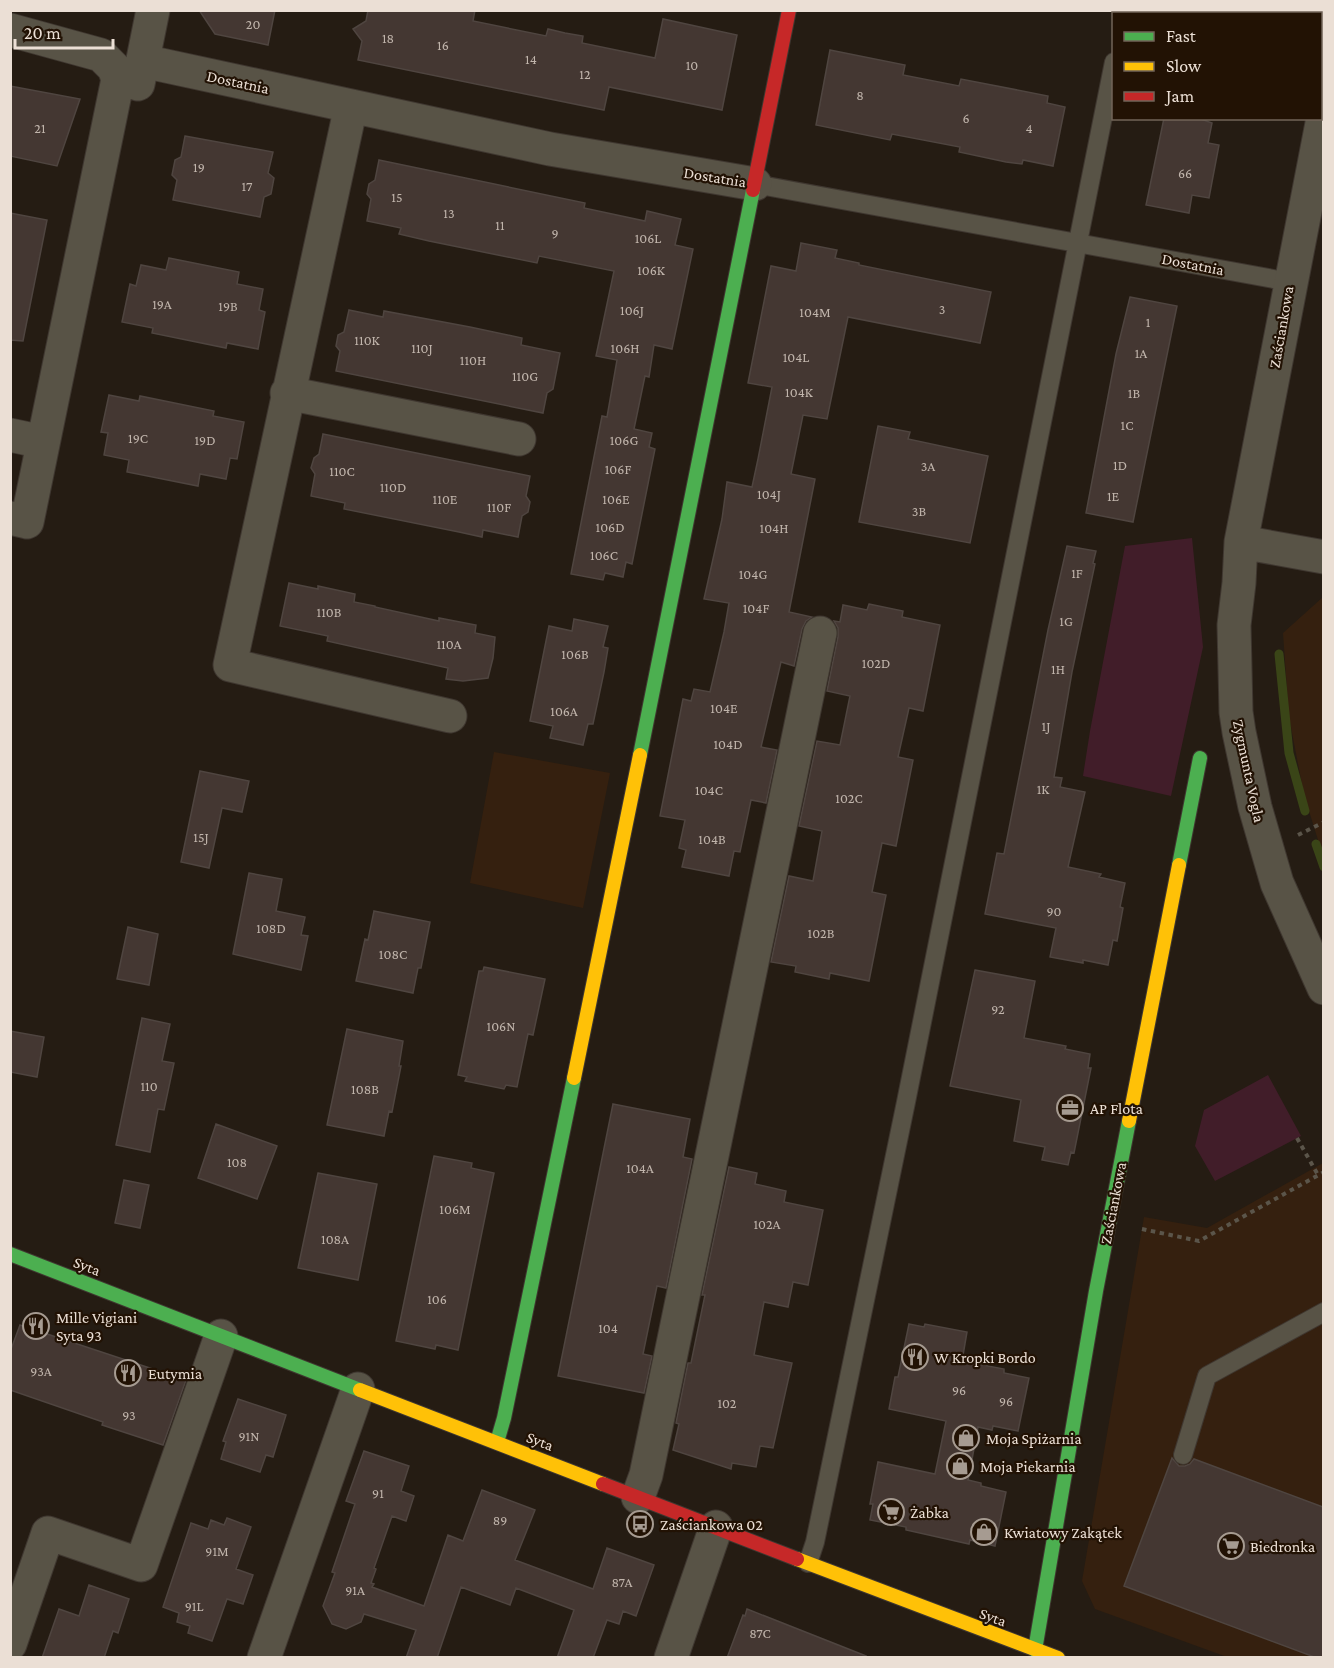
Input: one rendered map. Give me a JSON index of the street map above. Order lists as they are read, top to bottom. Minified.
{"streets":{"street":["Dostatnia","Zaściankowa","Zygmunta Vogla","Syta"]},"crossings":[["Dostatnia","Zaściankowa"],["Zaściankowa","Zygmunta Vogla"],["Zaściankowa","Syta"]],"places":{"office":["AP Flota"],"restaurant":["Mille Vigiani Syta 93","W Kropki Bordo","Eutymia"],"shop":["Moja Spiżarnia","Moja Piekarnia","Kwiatowy Zakątek"],"supermarket":["Żabka","Biedronka"],"bus stop":["Zaściankowa 02"]},"house_numbers":["20","18","16","14","10","12","8","6","21","4","19","66","17","15","13","11","9","106L","106K","19A","19B","3","106J","104M","1","110K","110J","106H","1A","104L","110H","110G","104K","1B","1C","19C","19D","106G","1D","3A","106F","110C","110D","104J","1E","110E","106E","110F","3B","106D","104H","106C","1F","104G","104F","110B","1G","110A","106B","102D","1H","104E","106A","1J","104D","1K","104C","102C","15J","104B","90","108D","102B","108C","92","106N","110","108B","108","104A","106M","102A","108A","106","104","93A","96","96","102","93","91N","91","89","91M","87A","91A","91L","87C"],"legend":["Fast","Slow","Jam"],"scale_bar":"20 m"}
